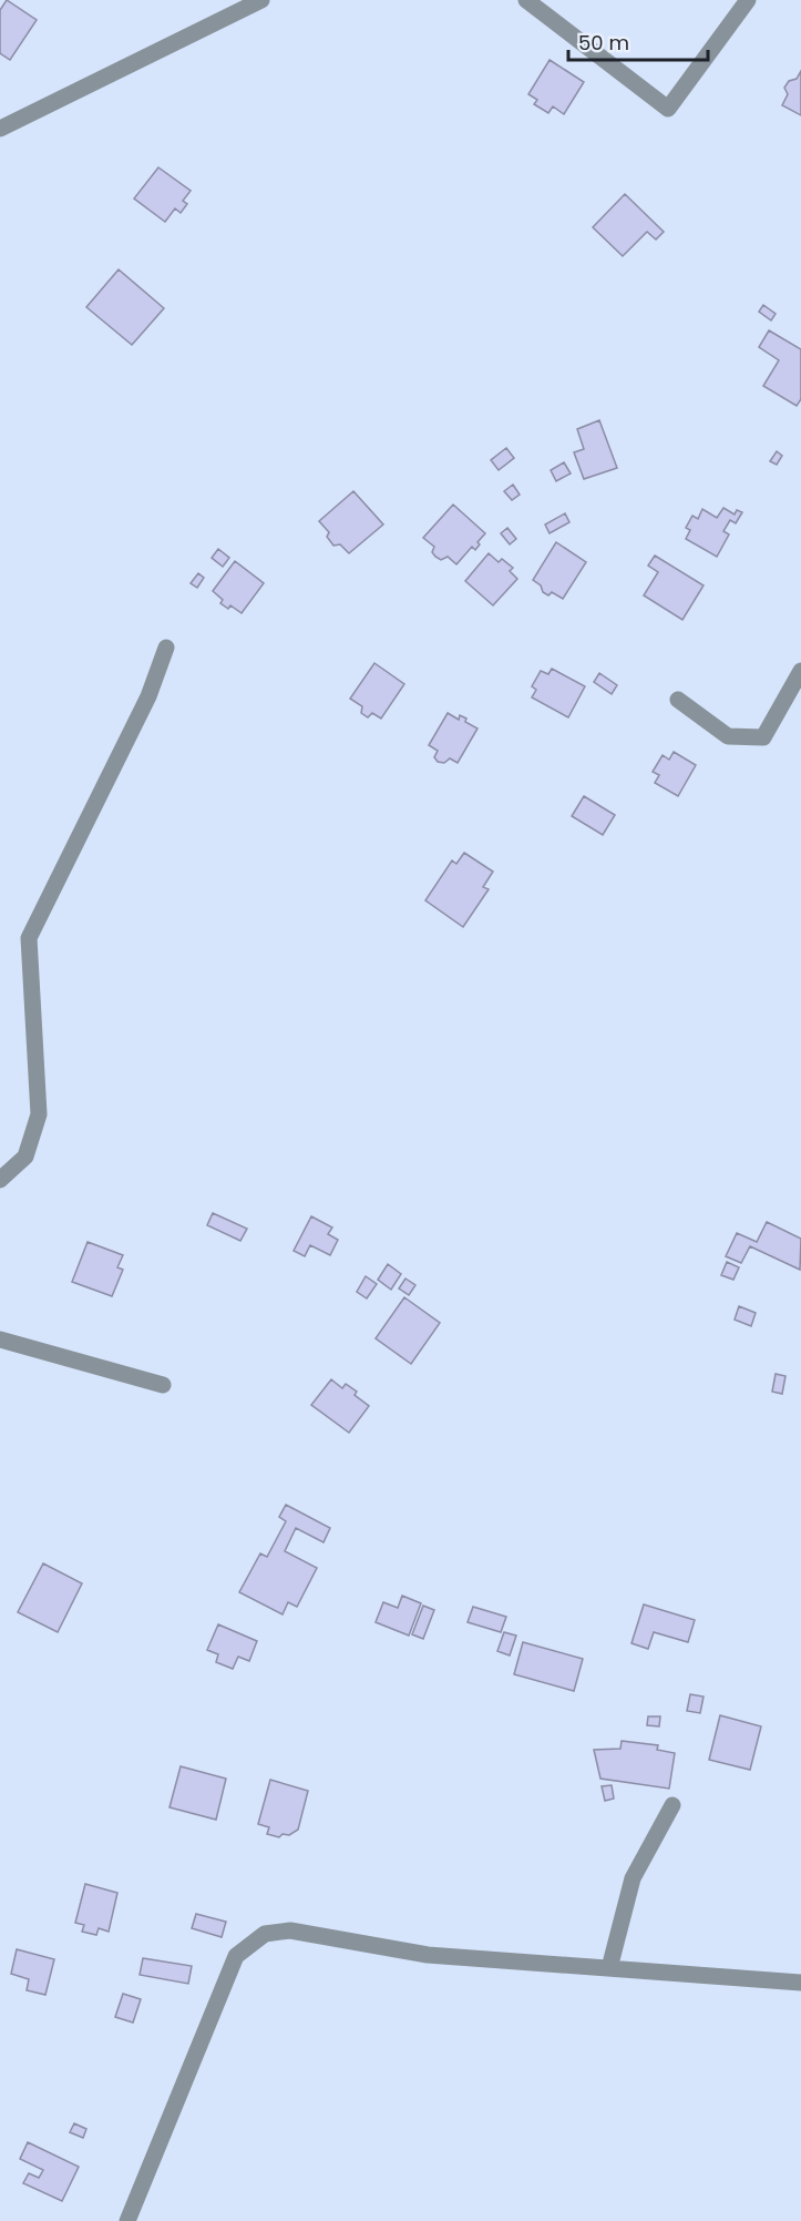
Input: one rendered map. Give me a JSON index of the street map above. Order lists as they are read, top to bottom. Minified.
{"scale_bar":"50 m"}
